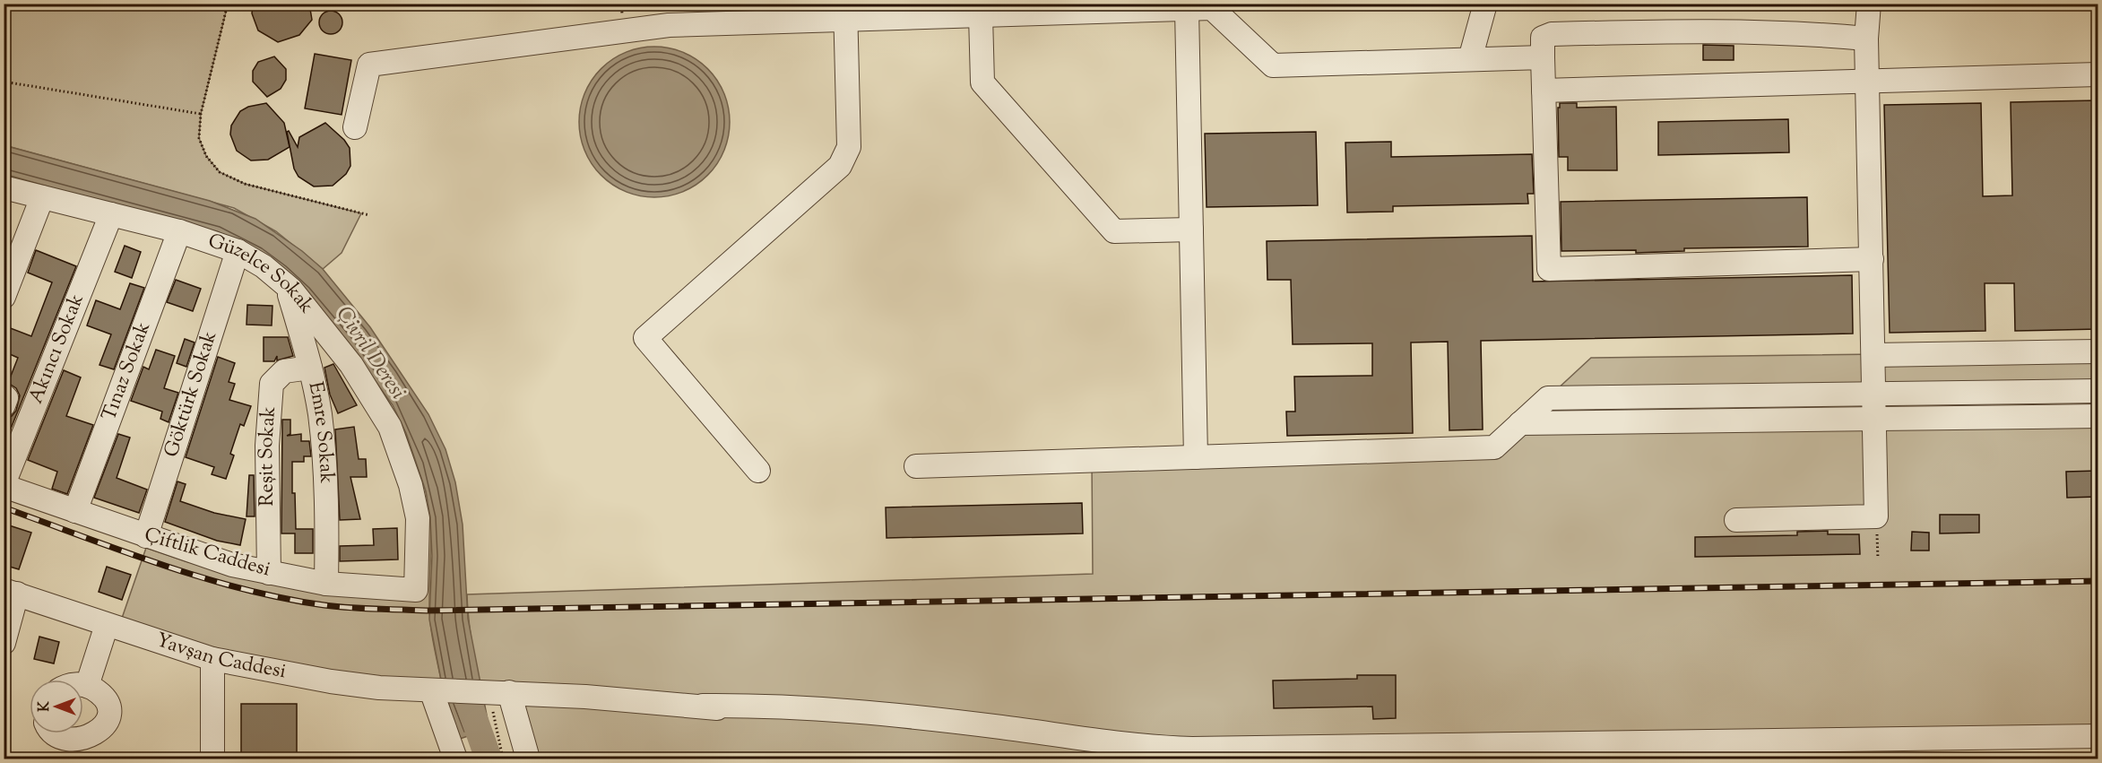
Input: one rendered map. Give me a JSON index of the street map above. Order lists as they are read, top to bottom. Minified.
{"streets":{"street":["Güzelce Sokak","Akıncı Sokak","Tınaz Sokak","Göktürk Sokak","Emre Sokak","Reşit Sokak","Çiftlik Caddesi","Yavşan Caddesi"]},"crossings":[["Güzelce Sokak","Akıncı Sokak"],["Güzelce Sokak","Tınaz Sokak"],["Güzelce Sokak","Göktürk Sokak"],["Güzelce Sokak","Emre Sokak"],["Güzelce Sokak","Çiftlik Caddesi"],["Akıncı Sokak","Çiftlik Caddesi"],["Tınaz Sokak","Çiftlik Caddesi"],["Göktürk Sokak","Çiftlik Caddesi"],["Emre Sokak","Reşit Sokak"],["Emre Sokak","Çiftlik Caddesi"],["Reşit Sokak","Çiftlik Caddesi"]],"water":["Çivril Deresi"],"north":"left"}
